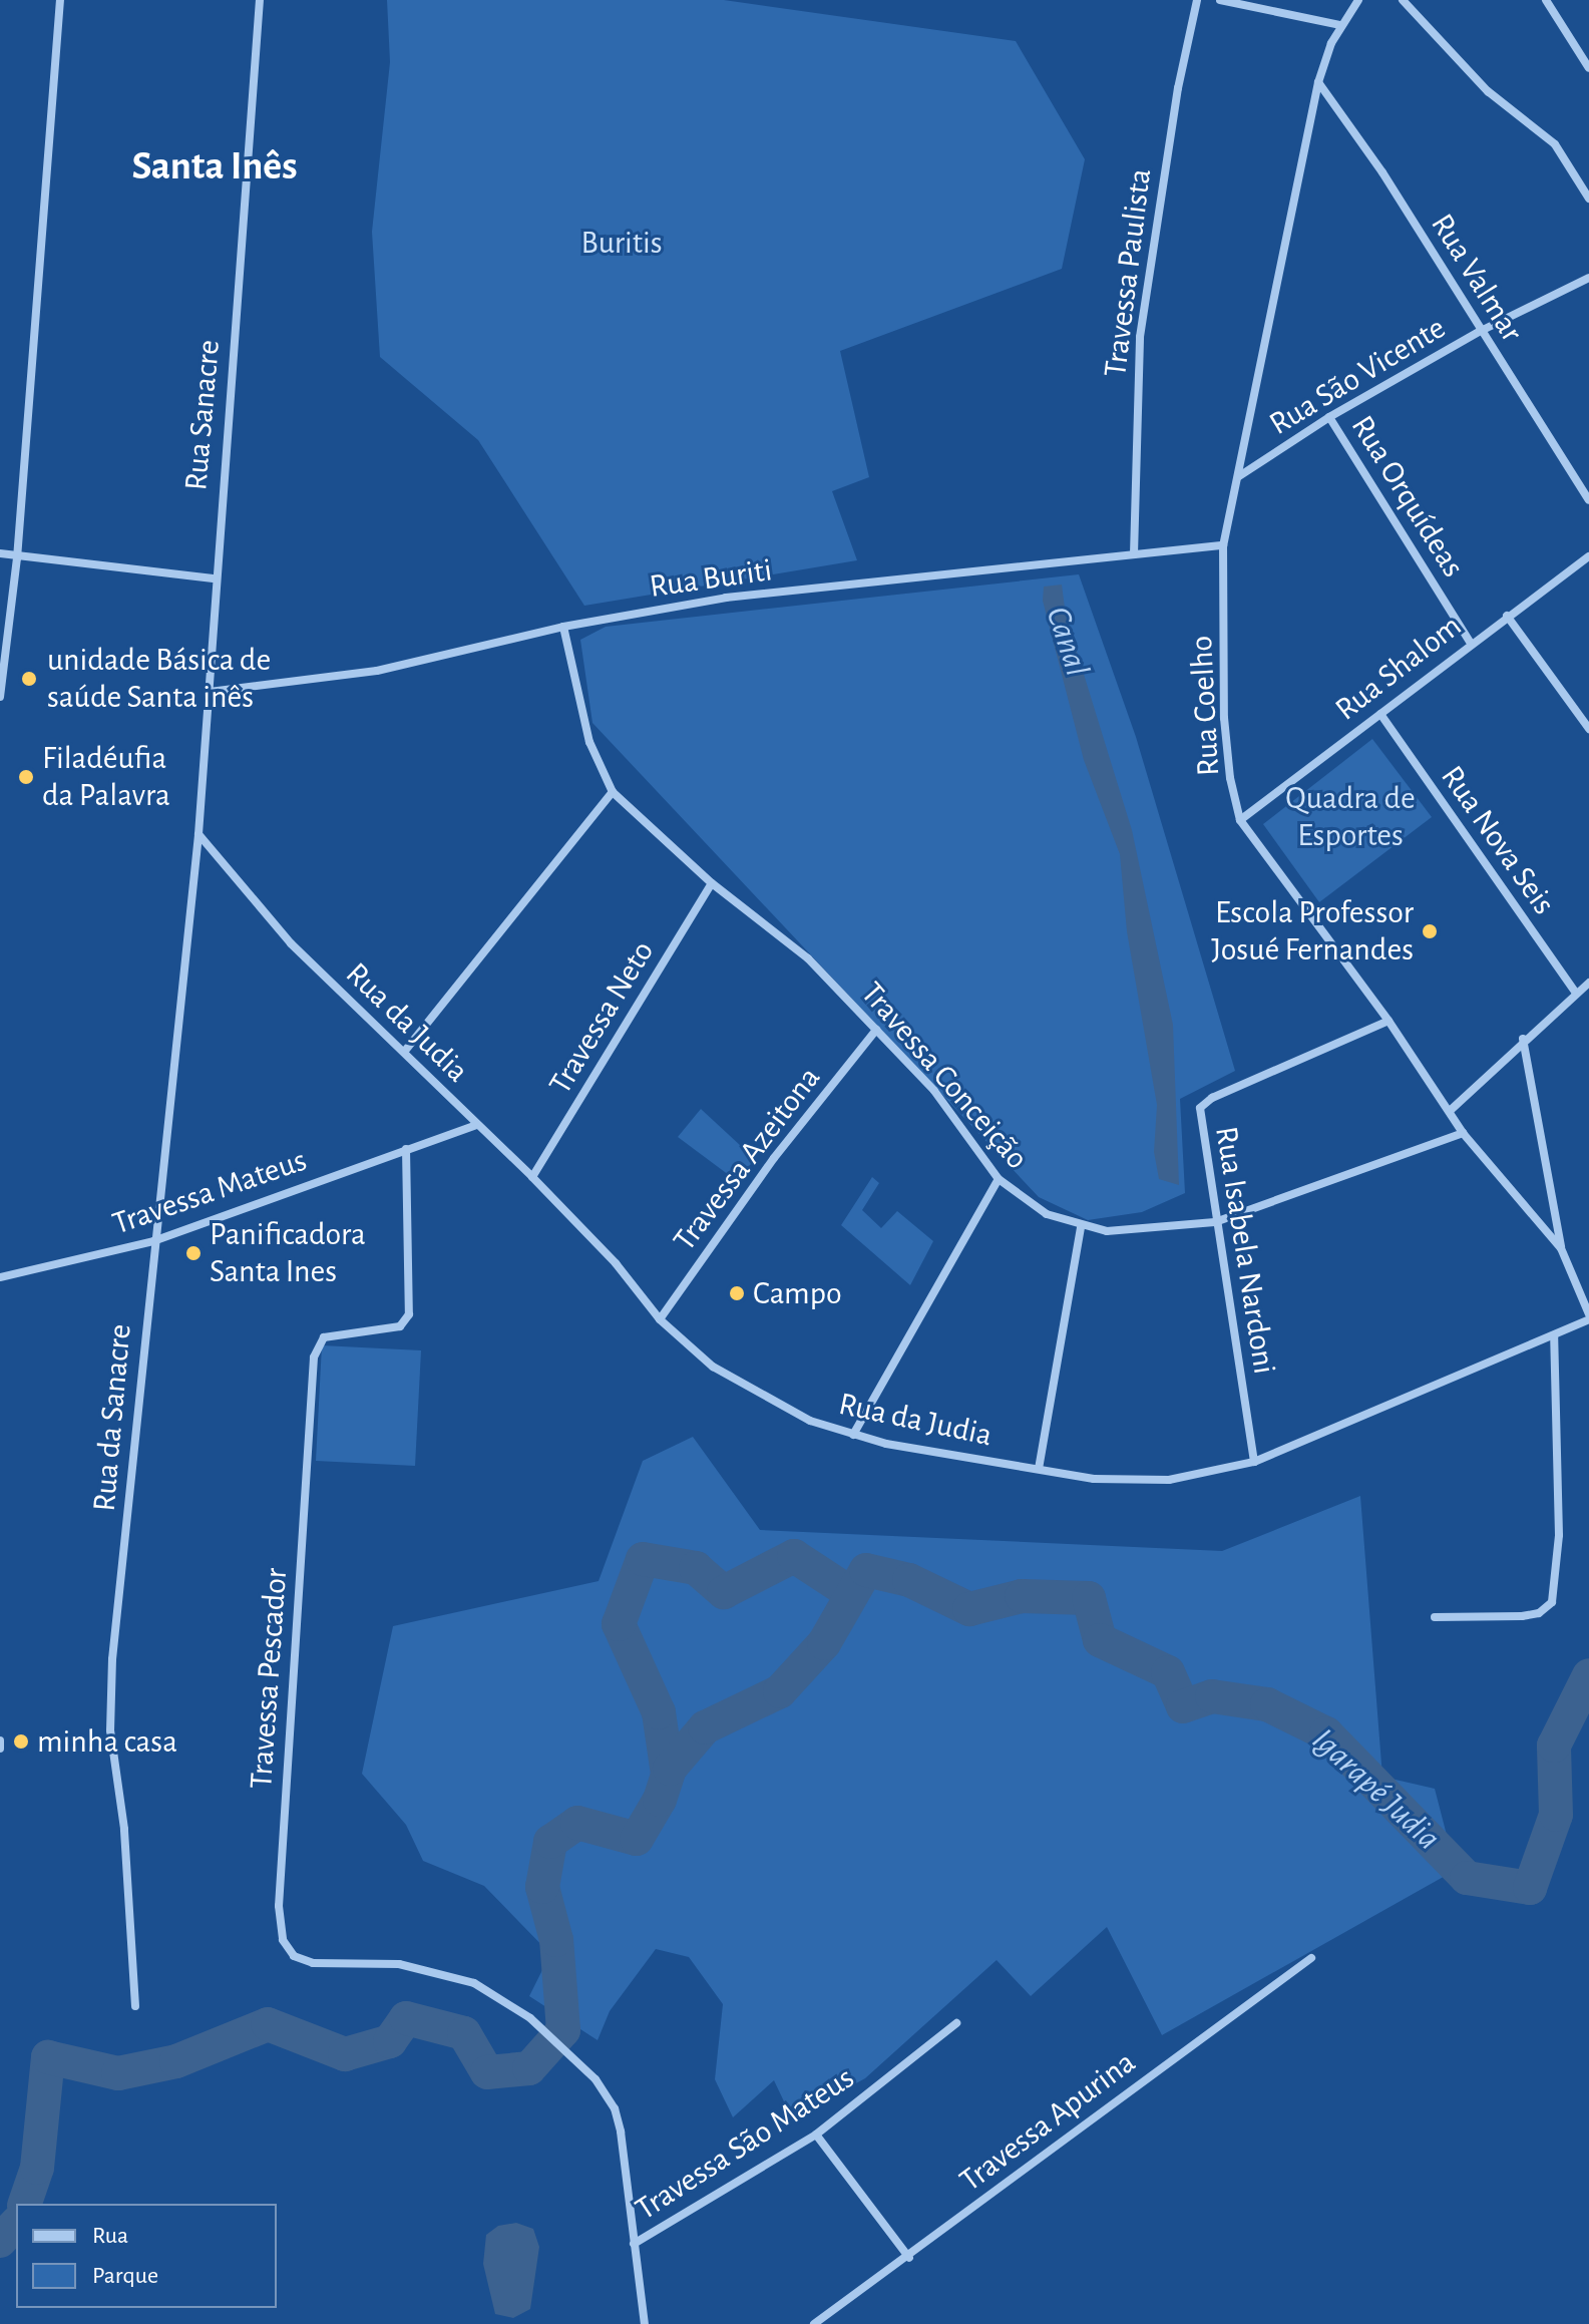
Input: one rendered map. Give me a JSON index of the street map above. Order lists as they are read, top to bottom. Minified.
{"streets":{"street":["Travessa Paulista","Rua Valmar","Rua São Vicente","Rua Sanacre","Rua Orquídeas","Rua Buriti","Rua Shalom","Rua Coelho","Rua Nova Seis","Travessa Neto","Rua da Judia","Travessa Conceição","Travessa Azeitona","Travessa Mateus","Rua Isabela Nardoni","Rua da Sanacre","Travessa Pescador","Travessa Apurina","Travessa São Mateus"]},"crossings":[["Travessa Paulista","Rua Buriti"],["Rua Valmar","Rua São Vicente"],["Rua Valmar","Rua Coelho"],["Rua São Vicente","Rua Orquídeas"],["Rua São Vicente","Rua Coelho"],["Rua Sanacre","Rua Buriti"],["Rua Sanacre","Rua da Judia"],["Rua Sanacre","Rua da Sanacre"],["Rua Orquídeas","Rua Shalom"],["Rua Buriti","Rua Coelho"],["Rua Buriti","Travessa Conceição"],["Rua Shalom","Rua Coelho"],["Rua Shalom","Rua Nova Seis"],["Rua Coelho","Rua da Judia"],["Rua Coelho","Travessa Conceição"],["Rua Coelho","Rua Isabela Nardoni"],["Travessa Neto","Rua da Judia"],["Travessa Neto","Travessa Conceição"],["Rua da Judia","Travessa Azeitona"],["Rua da Judia","Travessa Mateus"],["Rua da Judia","Rua Isabela Nardoni"],["Rua da Judia","Rua da Sanacre"],["Travessa Conceição","Travessa Azeitona"],["Travessa Conceição","Rua Isabela Nardoni"],["Travessa Mateus","Rua da Sanacre"],["Travessa Mateus","Travessa Pescador"],["Travessa Pescador","Travessa São Mateus"]],"districts":["Santa Inês"],"water":["Canal","Igarapé Judia"],"parks":["Buritis","Quadra de Esportes"],"places":["unidade Básica de saúde Santa inês","Filadéufia da Palavra","Escola Professor Josué Fernandes","Panificadora Santa Ines","Campo","minha casa"],"legend":["Rua","Parque"]}
